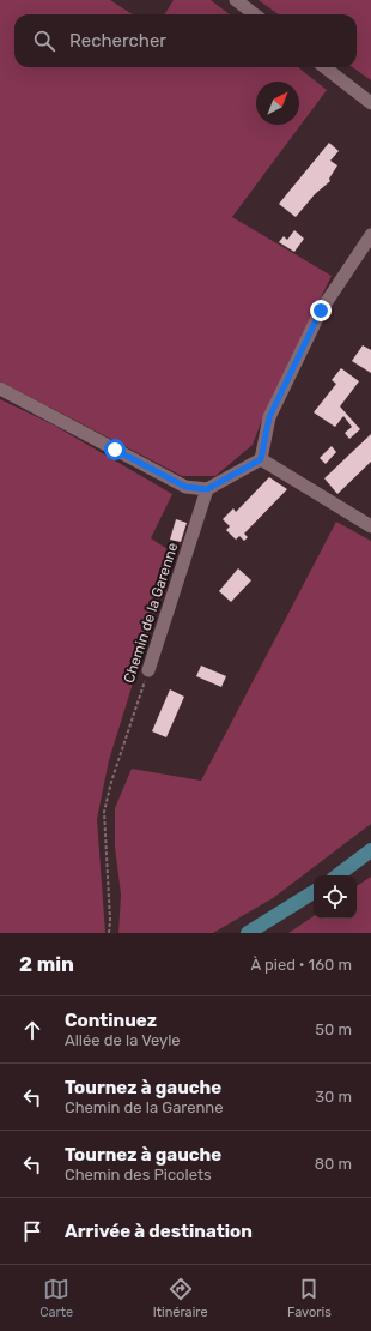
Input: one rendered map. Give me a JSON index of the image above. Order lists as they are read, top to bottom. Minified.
{"streets":{"street":["Chemin de la Garenne"]},"north":"top right","page":{"search":"Rechercher","heading":["2 min","À pied · 160 m"],"list":[["Continuez","Allée de la Veyle","50 m"],["Tournez à gauche","Chemin de la Garenne","30 m"],["Tournez à gauche","Chemin des Picolets","80 m"],"Arrivée à destination"],"nav":["Carte","Itinéraire","Favoris"]}}
